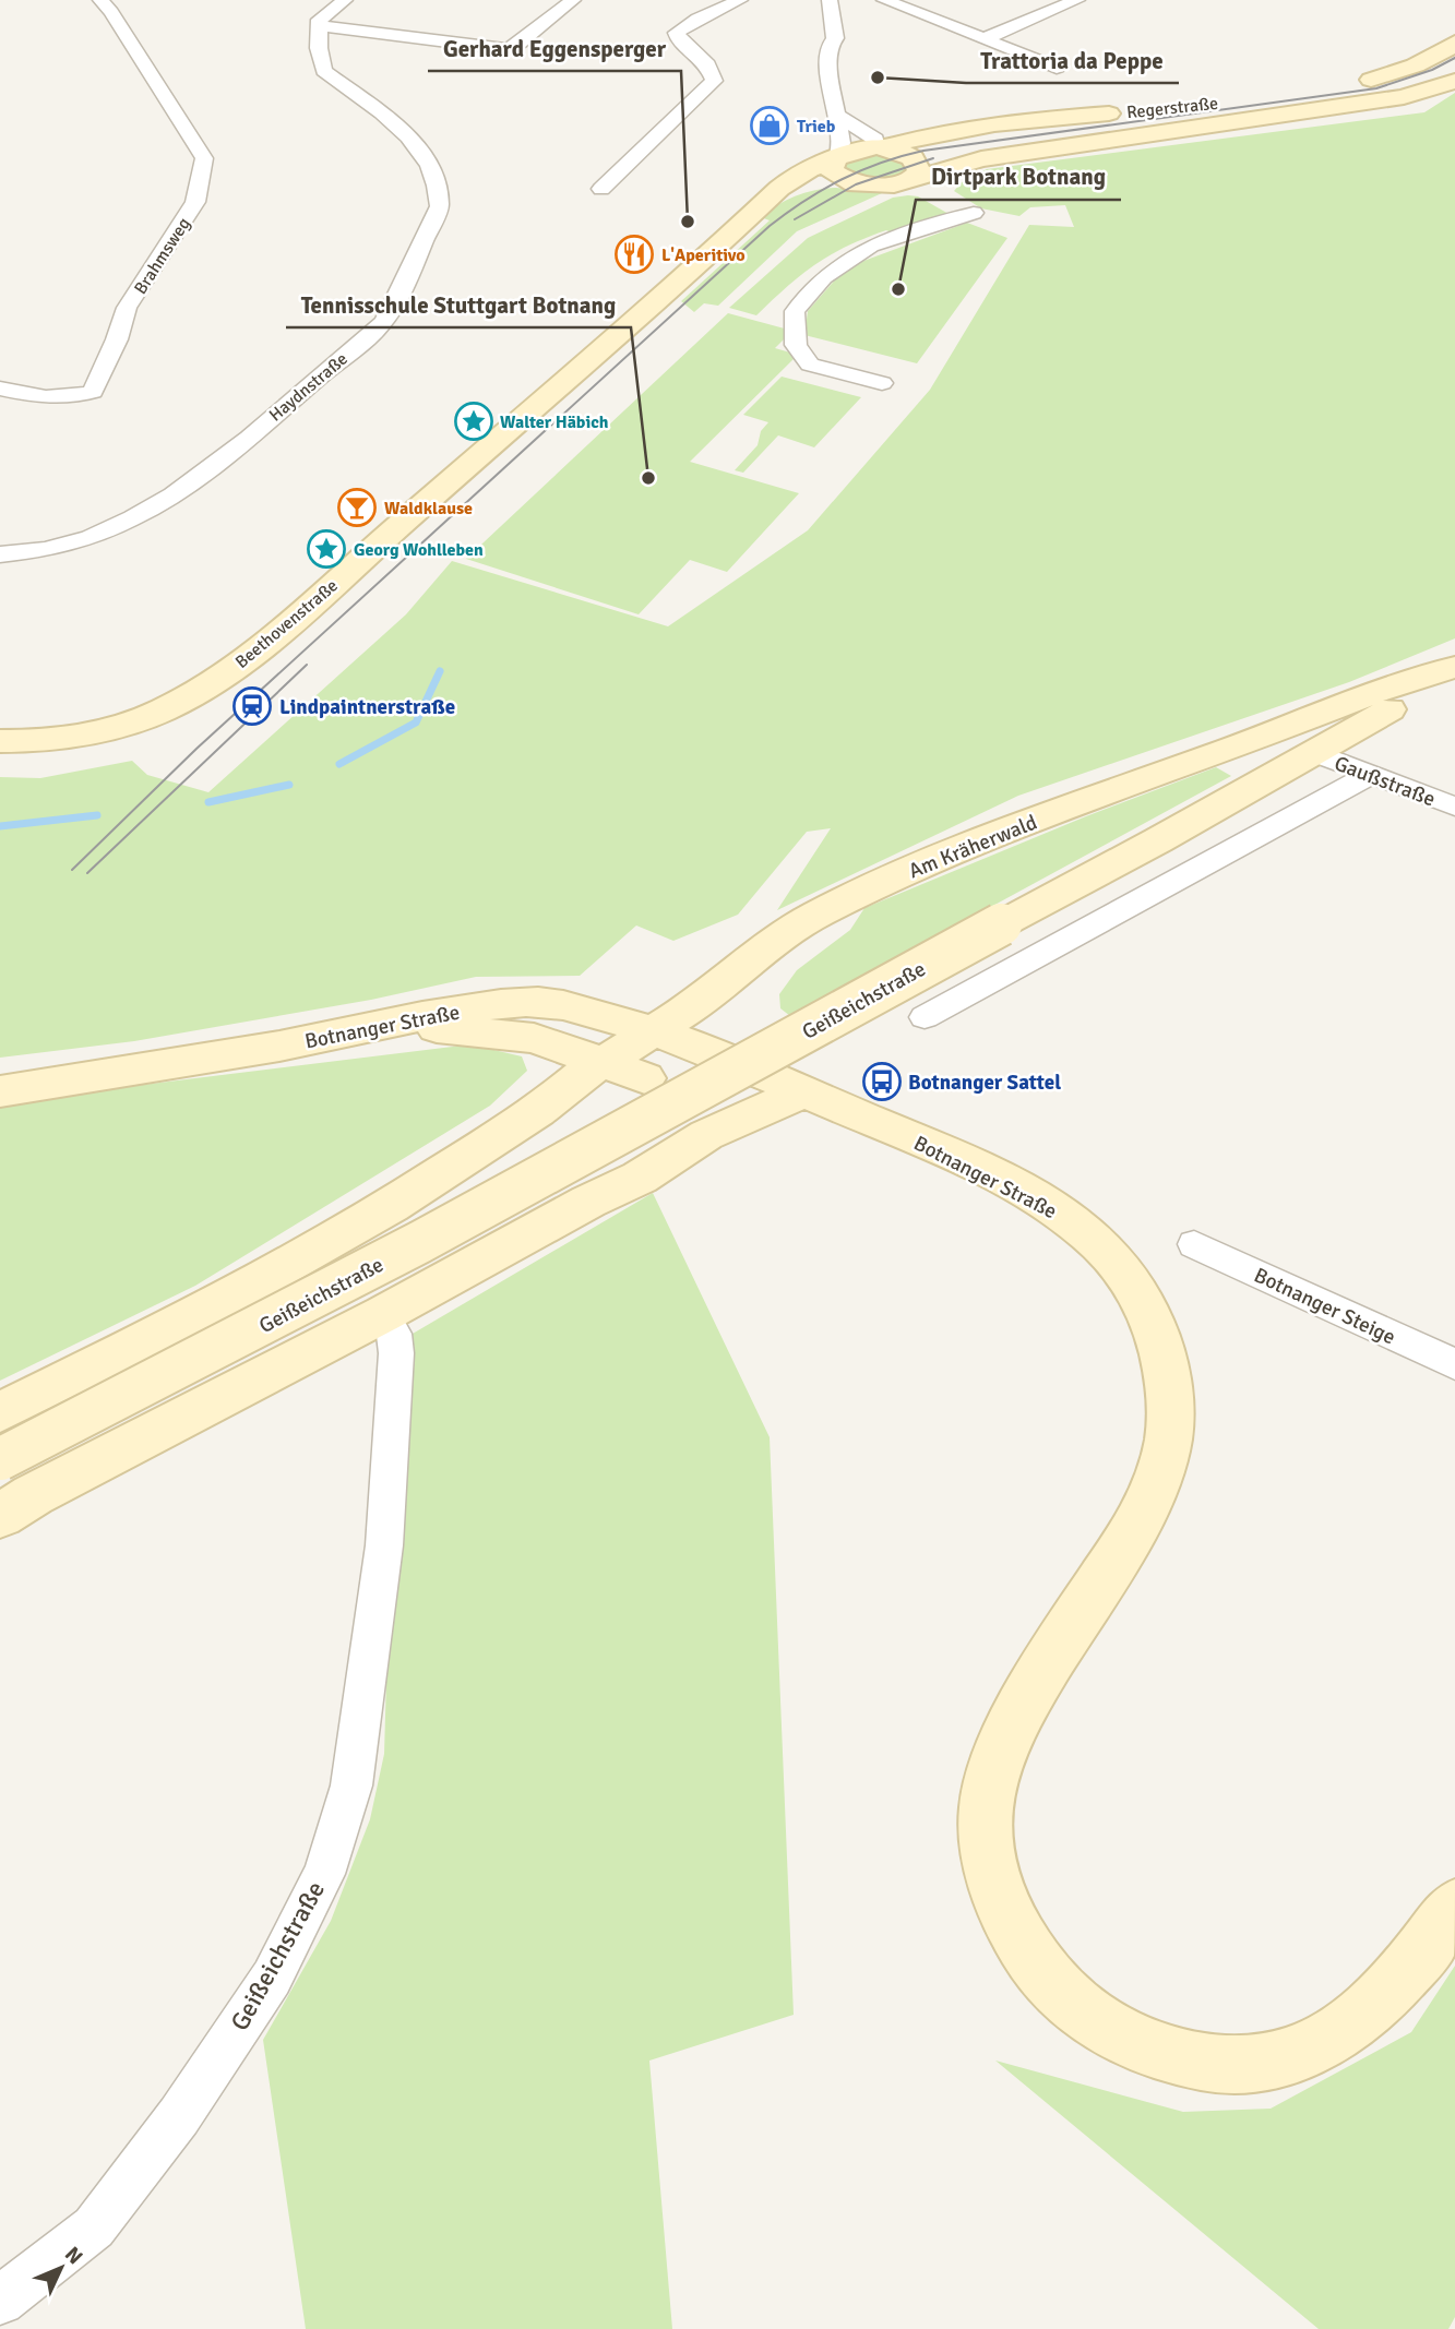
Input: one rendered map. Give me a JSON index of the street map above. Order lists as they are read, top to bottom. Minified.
{"streets":{"main road":["Regerstraße","Beethovenstraße","Am Kräherwald","Geißeichstraße","Botnanger Straße"],"street":["Brahmsweg","Haydnstraße","Gaußstraße","Botnanger Steige"]},"crossings":[["Regerstraße","Beethovenstraße"],["Gaußstraße","Geißeichstraße"],["Am Kräherwald","Geißeichstraße"],["Geißeichstraße","Botnanger Straße"]],"places":{"other":["Trattoria da Peppe","Gerhard Eggensperger","Dirtpark Botnang","Tennisschule Stuttgart Botnang"],"shop":["Trieb"],"restaurant":["L'Aperitivo"],"place":["Walter Häbich","Georg Wohlleben"],"bar":["Waldklause"],"station":["Lindpaintnerstraße"],"bus stop":["Botnanger Sattel"]},"north":"top right"}
